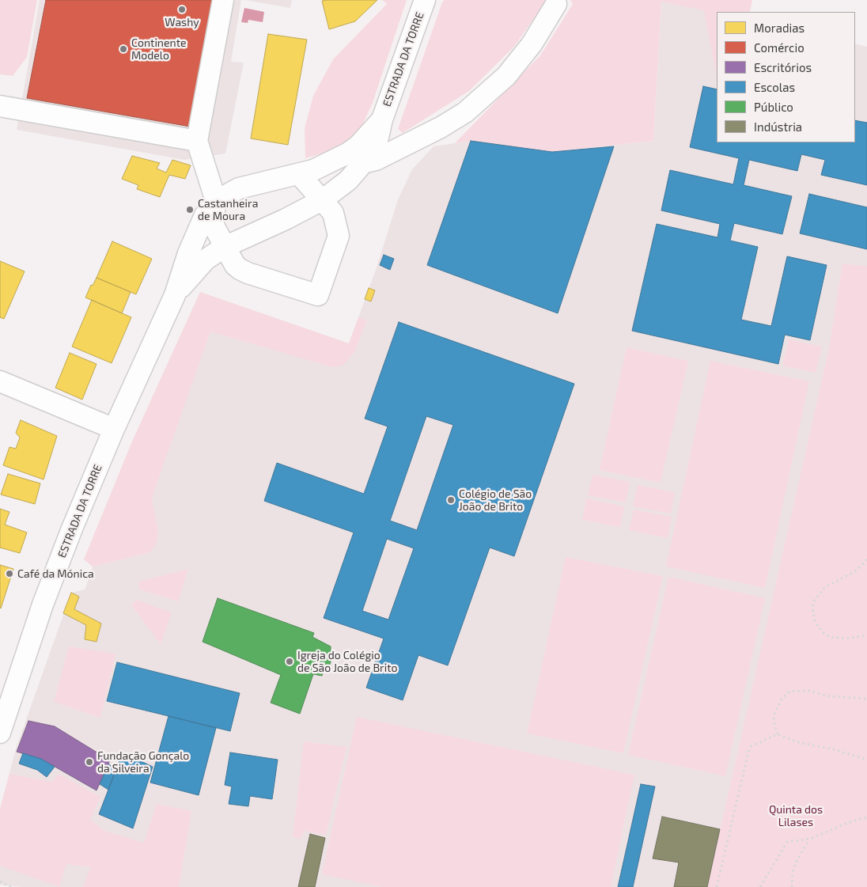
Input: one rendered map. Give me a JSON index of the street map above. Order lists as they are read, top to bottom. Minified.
{"streets":{"street":["ESTRADA DA TORRE"]},"parks":["Quinta dos Lilases"],"places":["Washy","Continente Modelo","Castanheira de Moura","Colégio de São João de Brito","Café da Mónica","Igreja do Colégio de São João de Brito","Fundação Gonçalo da Silveira"],"legend":["Moradias","Comércio","Escritórios","Escolas","Público","Indústria"]}
